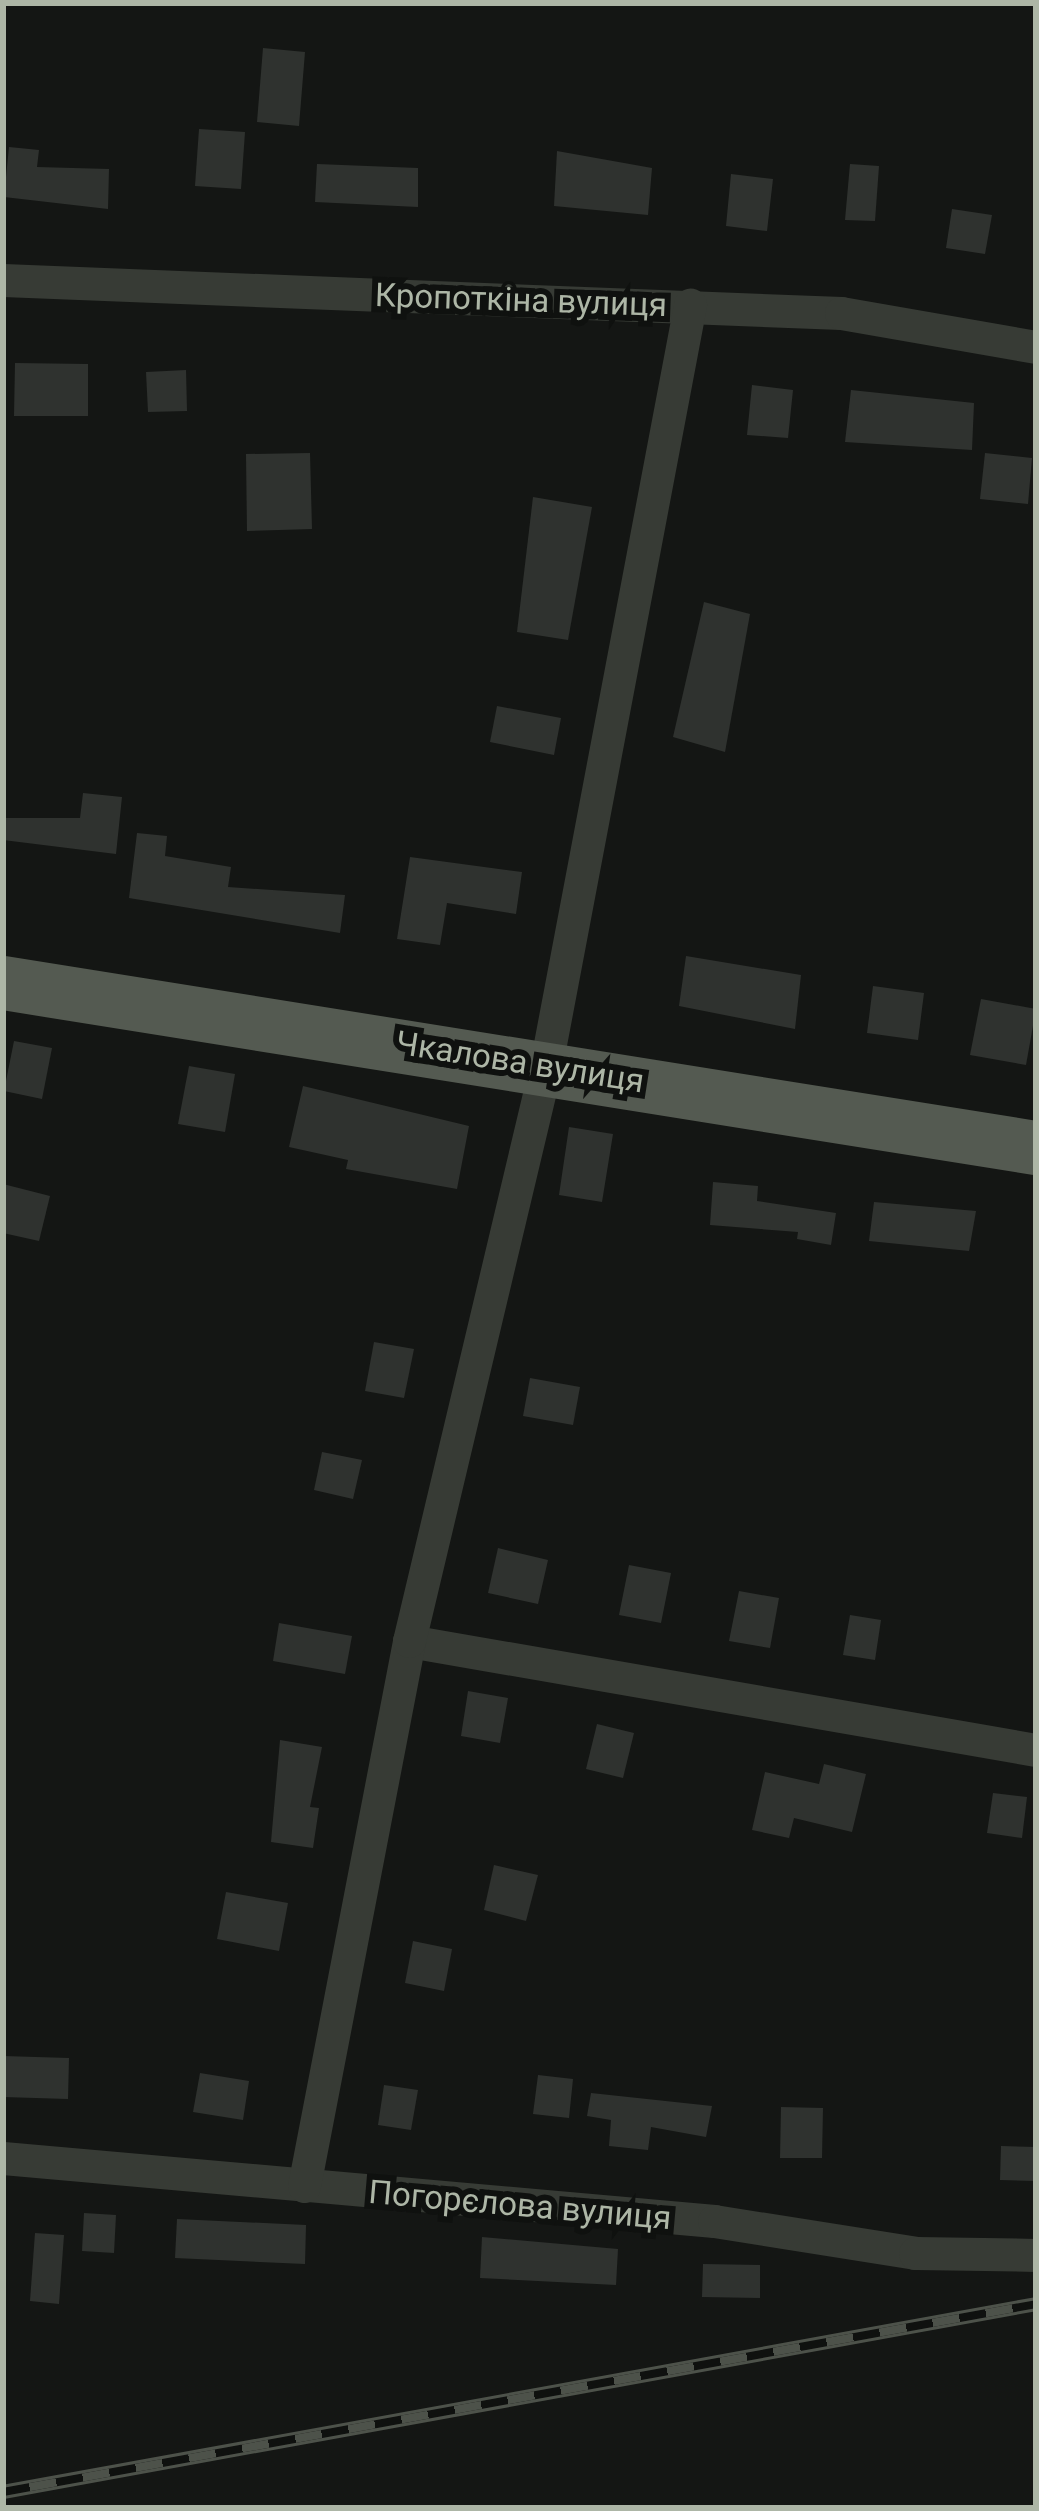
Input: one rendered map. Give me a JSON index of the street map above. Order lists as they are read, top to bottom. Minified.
{"streets":{"main road":["Чкалова вулиця"],"street":["Кропоткіна вулиця","Погорєлова вулиця"]}}
